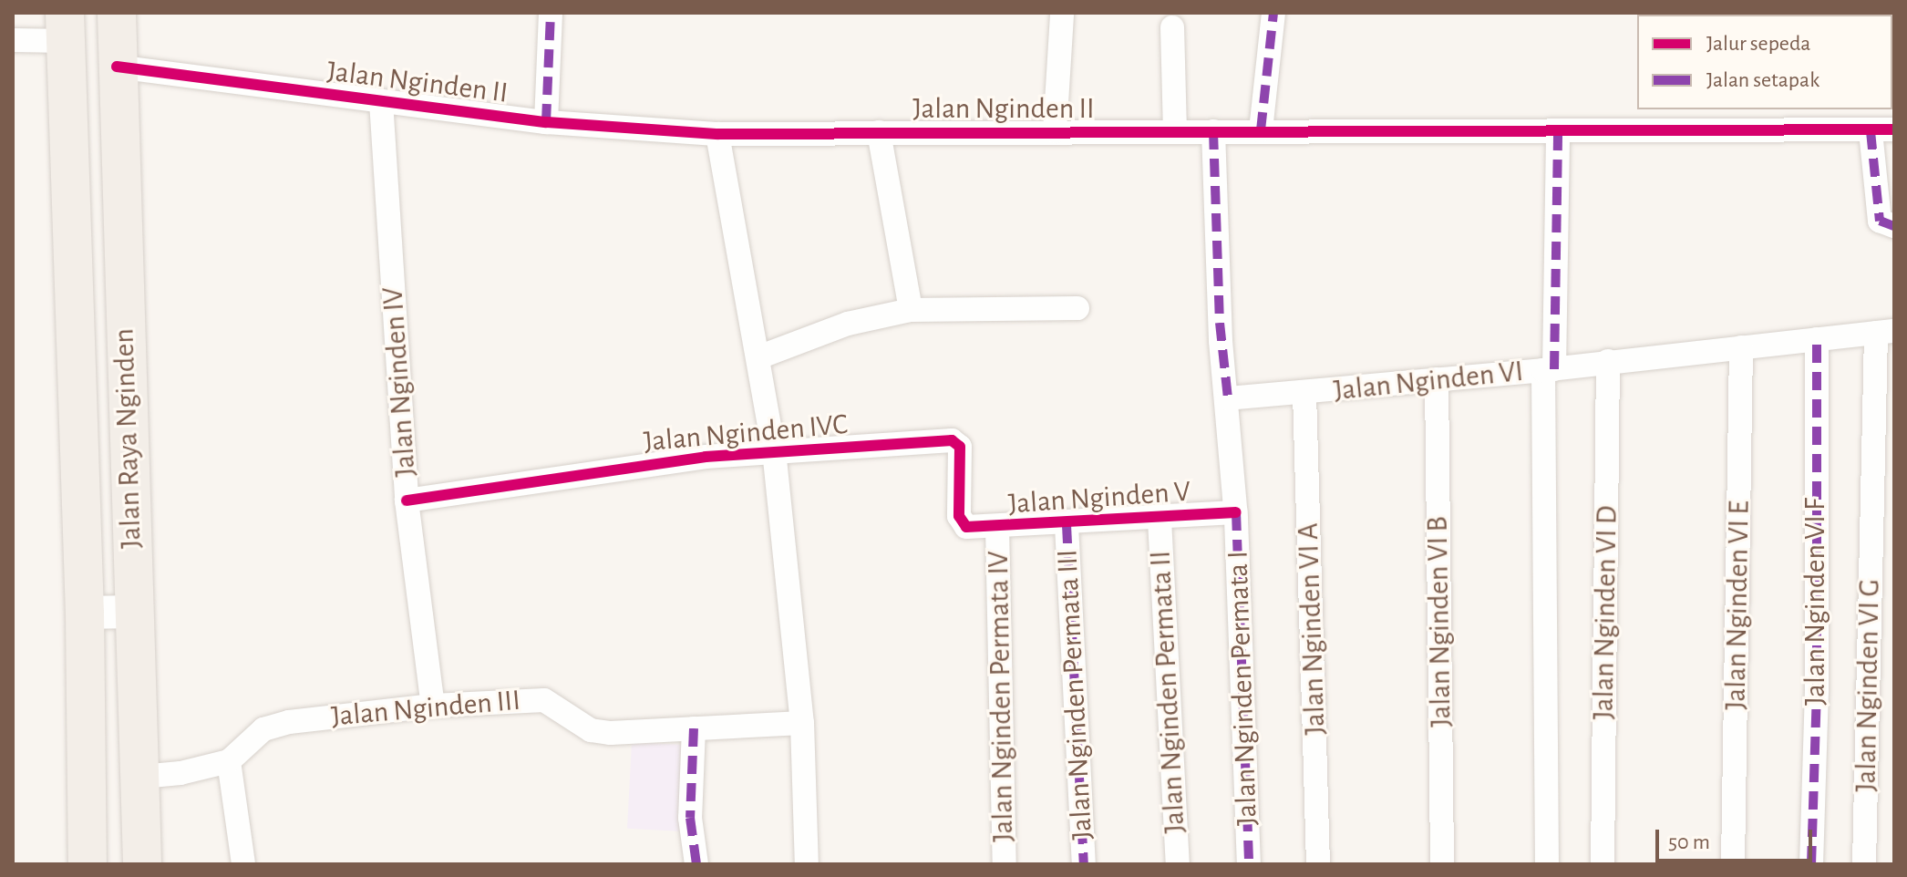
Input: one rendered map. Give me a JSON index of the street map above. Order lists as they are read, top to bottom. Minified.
{"streets":{"main road":["Jalan Raya Nginden"],"street":["Jalan Nginden II","Jalan Nginden VI","Jalan Nginden IV","Jalan Nginden IVC","Jalan Nginden V","Jalan Nginden VI F","Jalan Nginden VI E","Jalan Nginden VI D","Jalan Nginden VI B","Jalan Nginden VI A","Jalan Nginden VI G","Jalan Nginden Permata I","Jalan Nginden Permata II","Jalan Nginden Permata III","Jalan Nginden Permata IV","Jalan Nginden III"]},"crossings":[["Jalan Nginden II","Jalan Nginden IV"],["Jalan Nginden II","Jalan Raya Nginden"],["Jalan Nginden VI","Jalan Nginden VI F"],["Jalan Nginden VI","Jalan Nginden VI E"],["Jalan Nginden VI","Jalan Nginden VI D"],["Jalan Nginden VI","Jalan Nginden VI B"],["Jalan Nginden VI","Jalan Nginden VI A"],["Jalan Nginden VI","Jalan Nginden VI G"],["Jalan Nginden IV","Jalan Nginden IVC"],["Jalan Nginden IV","Jalan Nginden III"],["Jalan Nginden IVC","Jalan Nginden V"],["Jalan Raya Nginden","Jalan Nginden III"],["Jalan Nginden V","Jalan Nginden Permata I"],["Jalan Nginden V","Jalan Nginden Permata II"],["Jalan Nginden V","Jalan Nginden Permata III"],["Jalan Nginden V","Jalan Nginden Permata IV"]],"legend":["Jalur sepeda","Jalan setapak"],"scale_bar":"50 m"}
